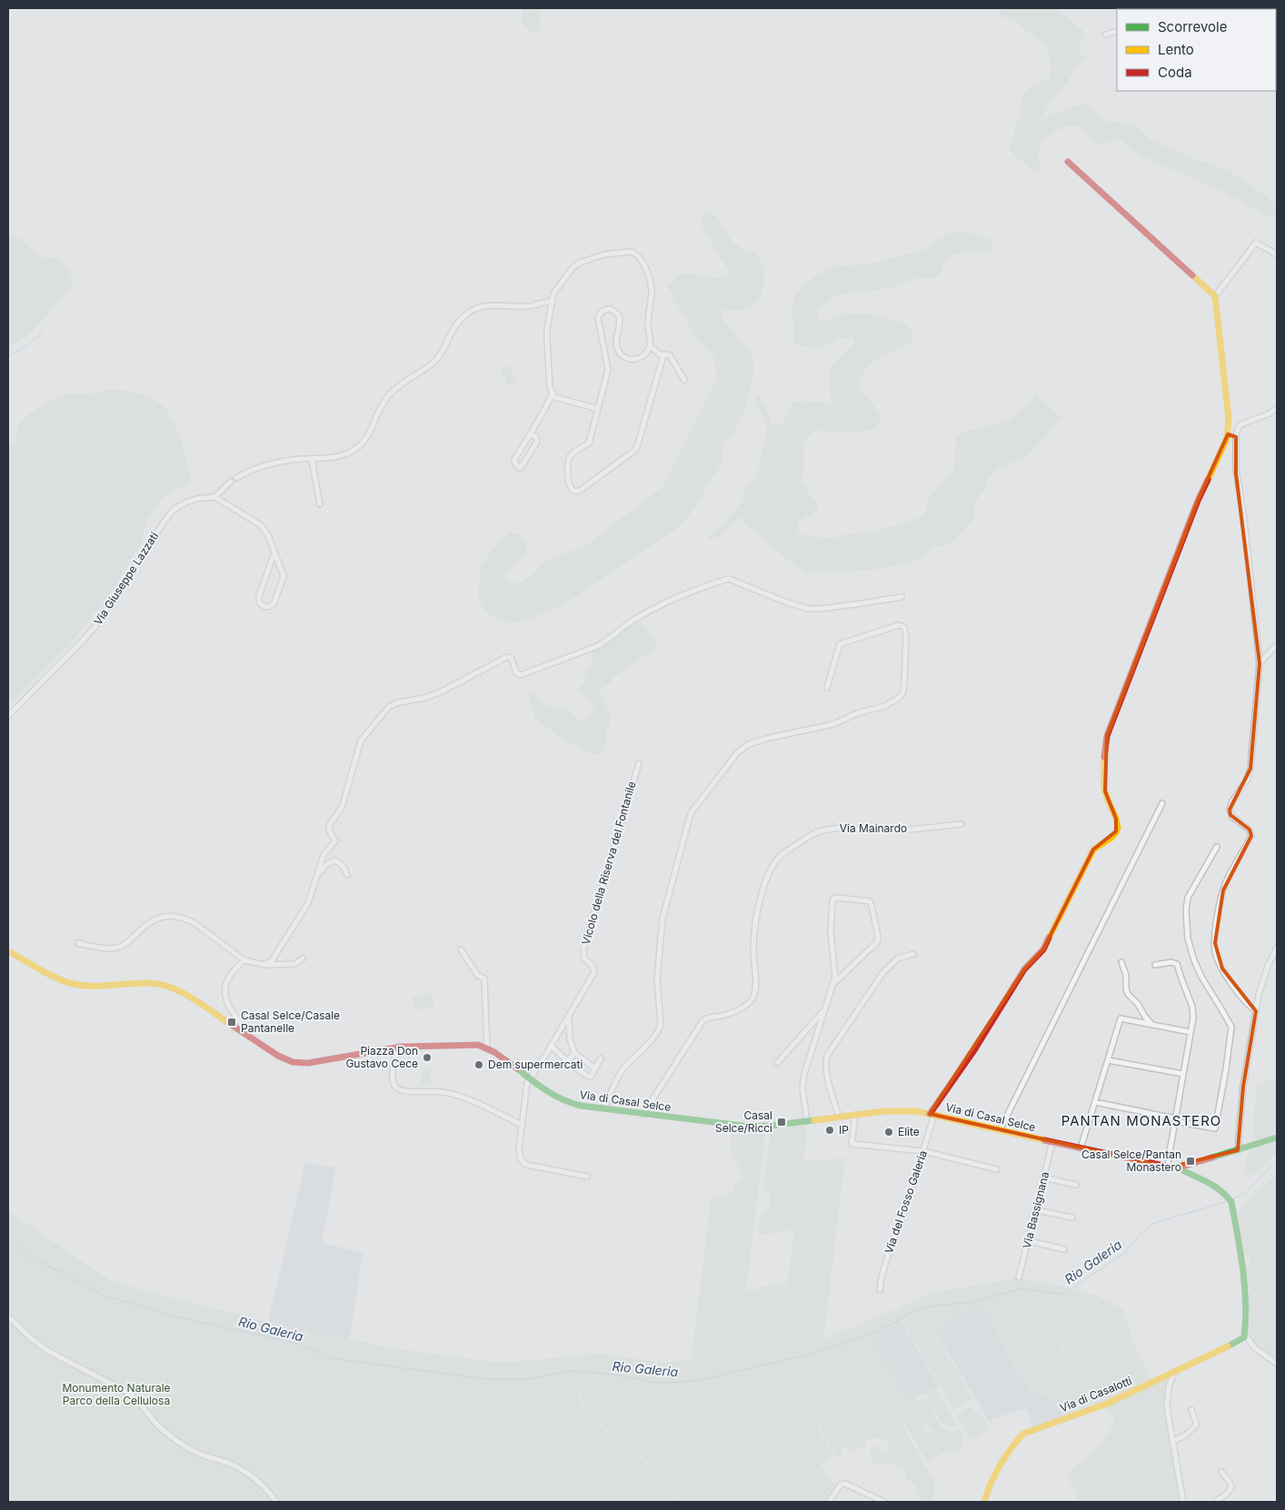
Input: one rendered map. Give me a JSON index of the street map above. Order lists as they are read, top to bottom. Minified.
{"streets":{"street":["Via Giuseppe Lazzati","Via Mainardo","Vicolo della Riserva del Fontanile","Via di Casal Selce","Via del Fosso Galeria","Via Bassignana","Via di Casalotti"]},"crossings":[["Via Mainardo","Via di Casal Selce"],["Vicolo della Riserva del Fontanile","Via di Casal Selce"],["Via di Casal Selce","Via del Fosso Galeria"],["Via di Casal Selce","Via Bassignana"]],"districts":["PANTAN MONASTERO"],"water":["Rio Galeria"],"parks":["Monumento Naturale Parco della Cellulosa"],"places":{"transit":["Casal Selce/Casale Pantanelle","Casal Selce/Ricci","Casal Selce/Pantan Monastero"],"other":["Piazza Don Gustavo Cece","Dem supermercati","IP","Elite"]},"legend":["Scorrevole","Lento","Coda"]}
